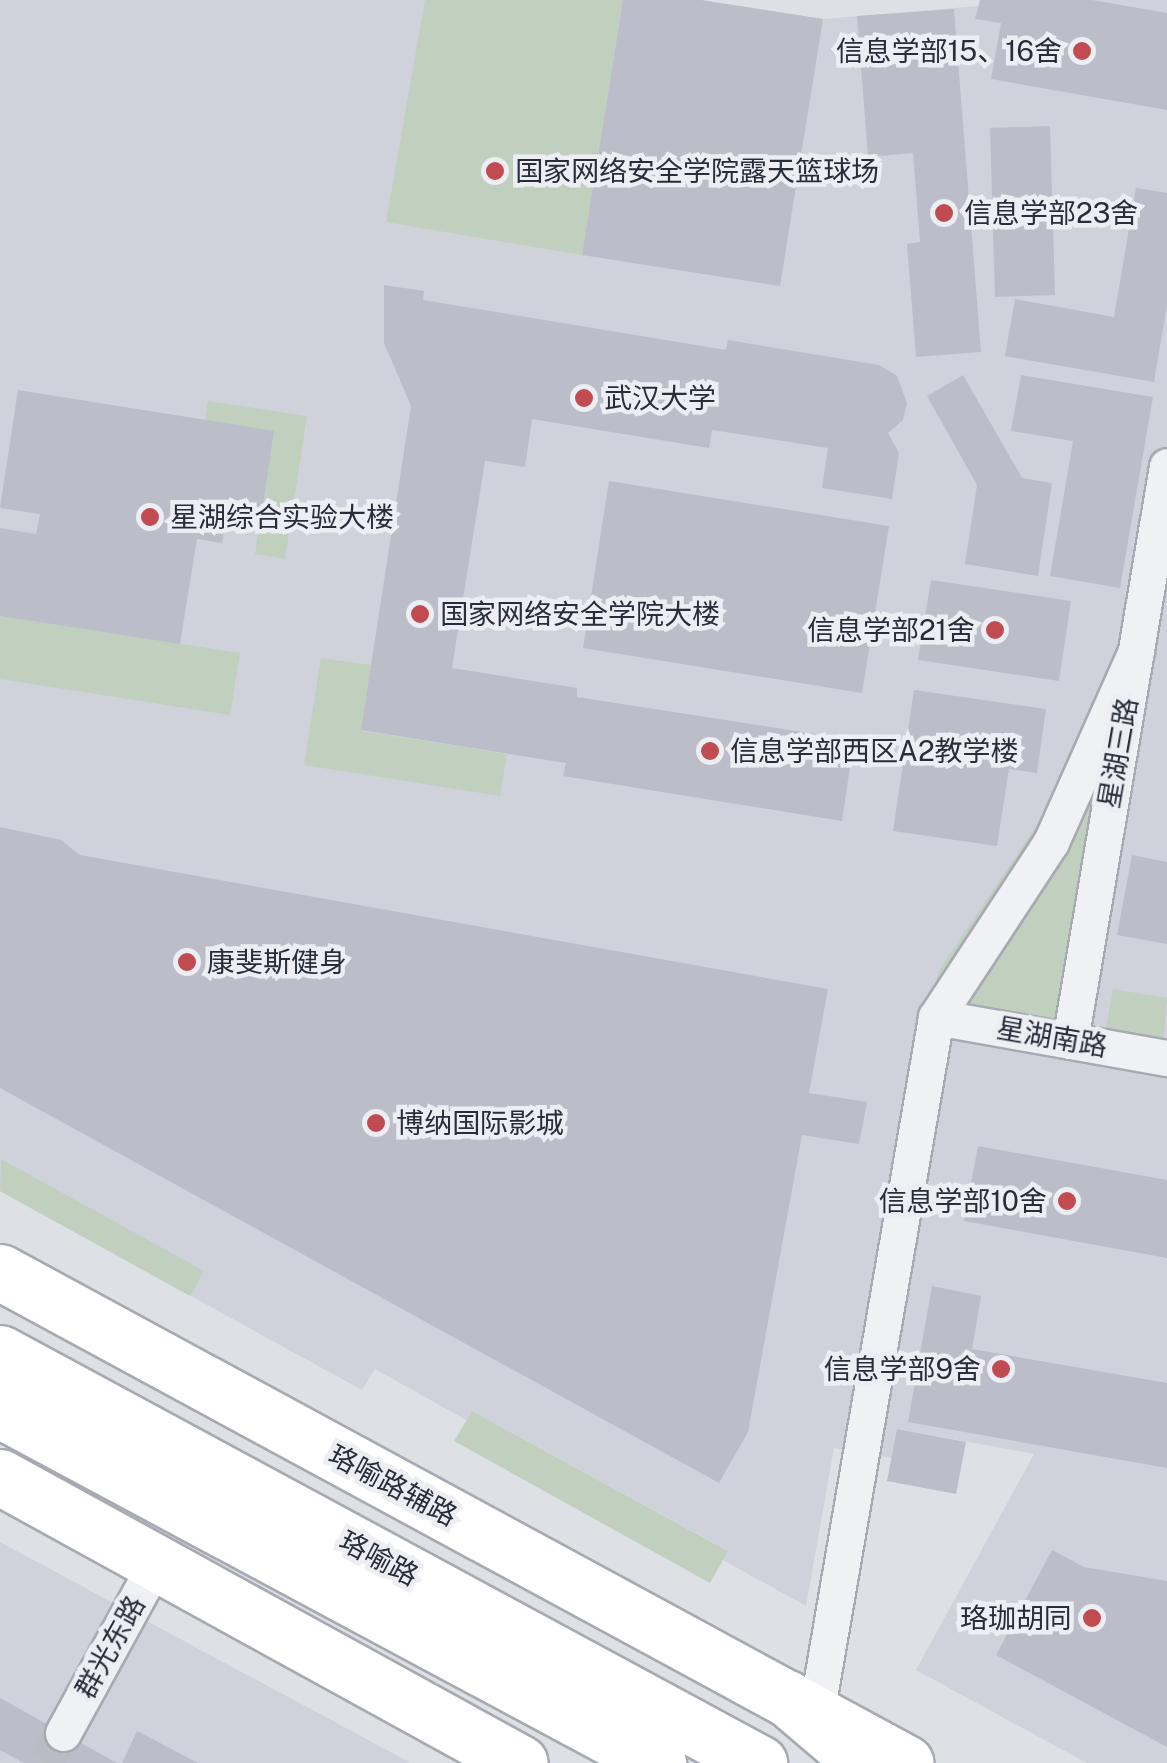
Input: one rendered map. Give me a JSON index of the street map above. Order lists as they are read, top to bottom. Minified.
{"streets":{"main road":["珞喻路辅路","珞喻路"],"street":["星湖三路","星湖南路","群光东路"]},"crossings":[["星湖三路","星湖南路"]],"places":["信息学部15、16舍","国家网络安全学院露天篮球场","信息学部23舍","武汉大学","星湖综合实验大楼","国家网络安全学院大楼","信息学部21舍","信息学部西区A2教学楼","康斐斯健身","博纳国际影城","信息学部10舍","信息学部9舍","珞珈胡同"]}
